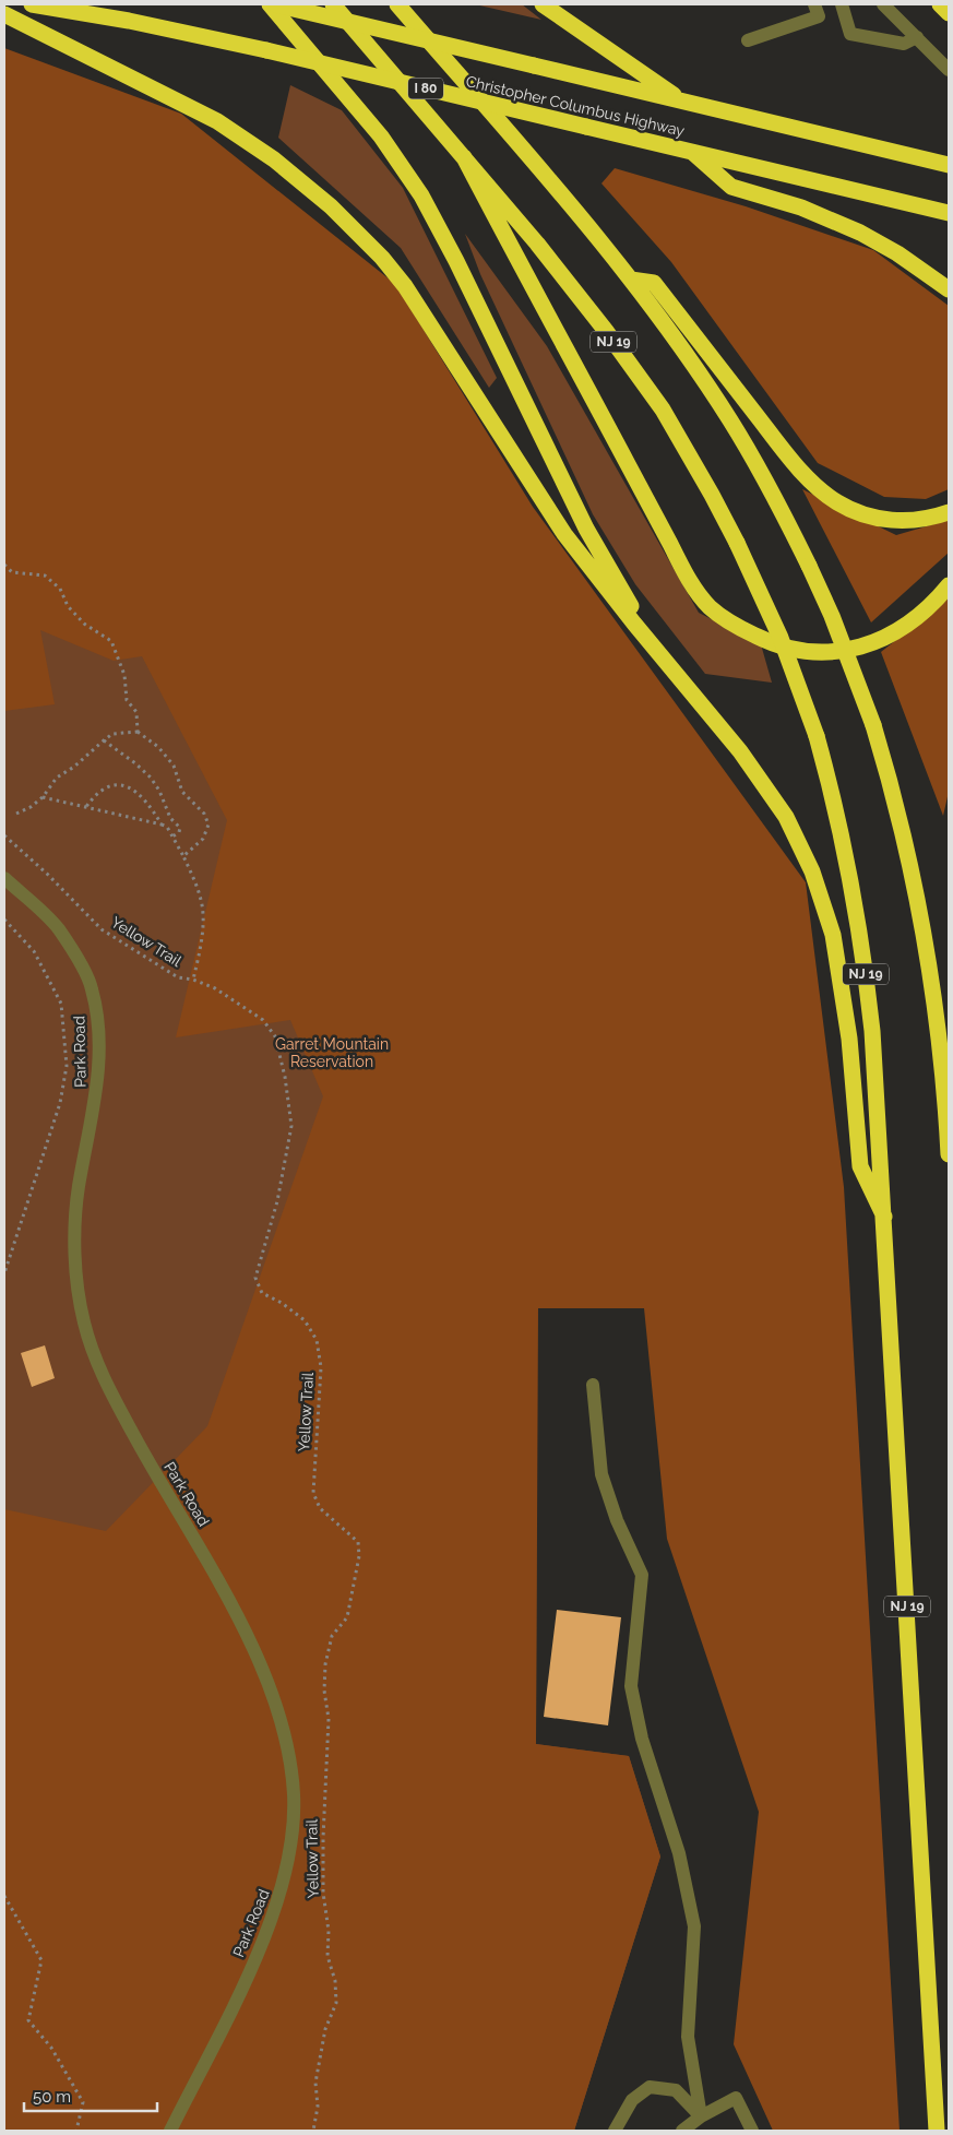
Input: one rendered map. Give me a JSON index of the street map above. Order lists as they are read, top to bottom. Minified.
{"streets":{"highway":["I 80","Christopher Columbus Highway","NJ 19"],"street":["Park Road"],"path":["Yellow Trail"]},"parks":["Garret Mountain Reservation"],"scale_bar":"50 m"}
